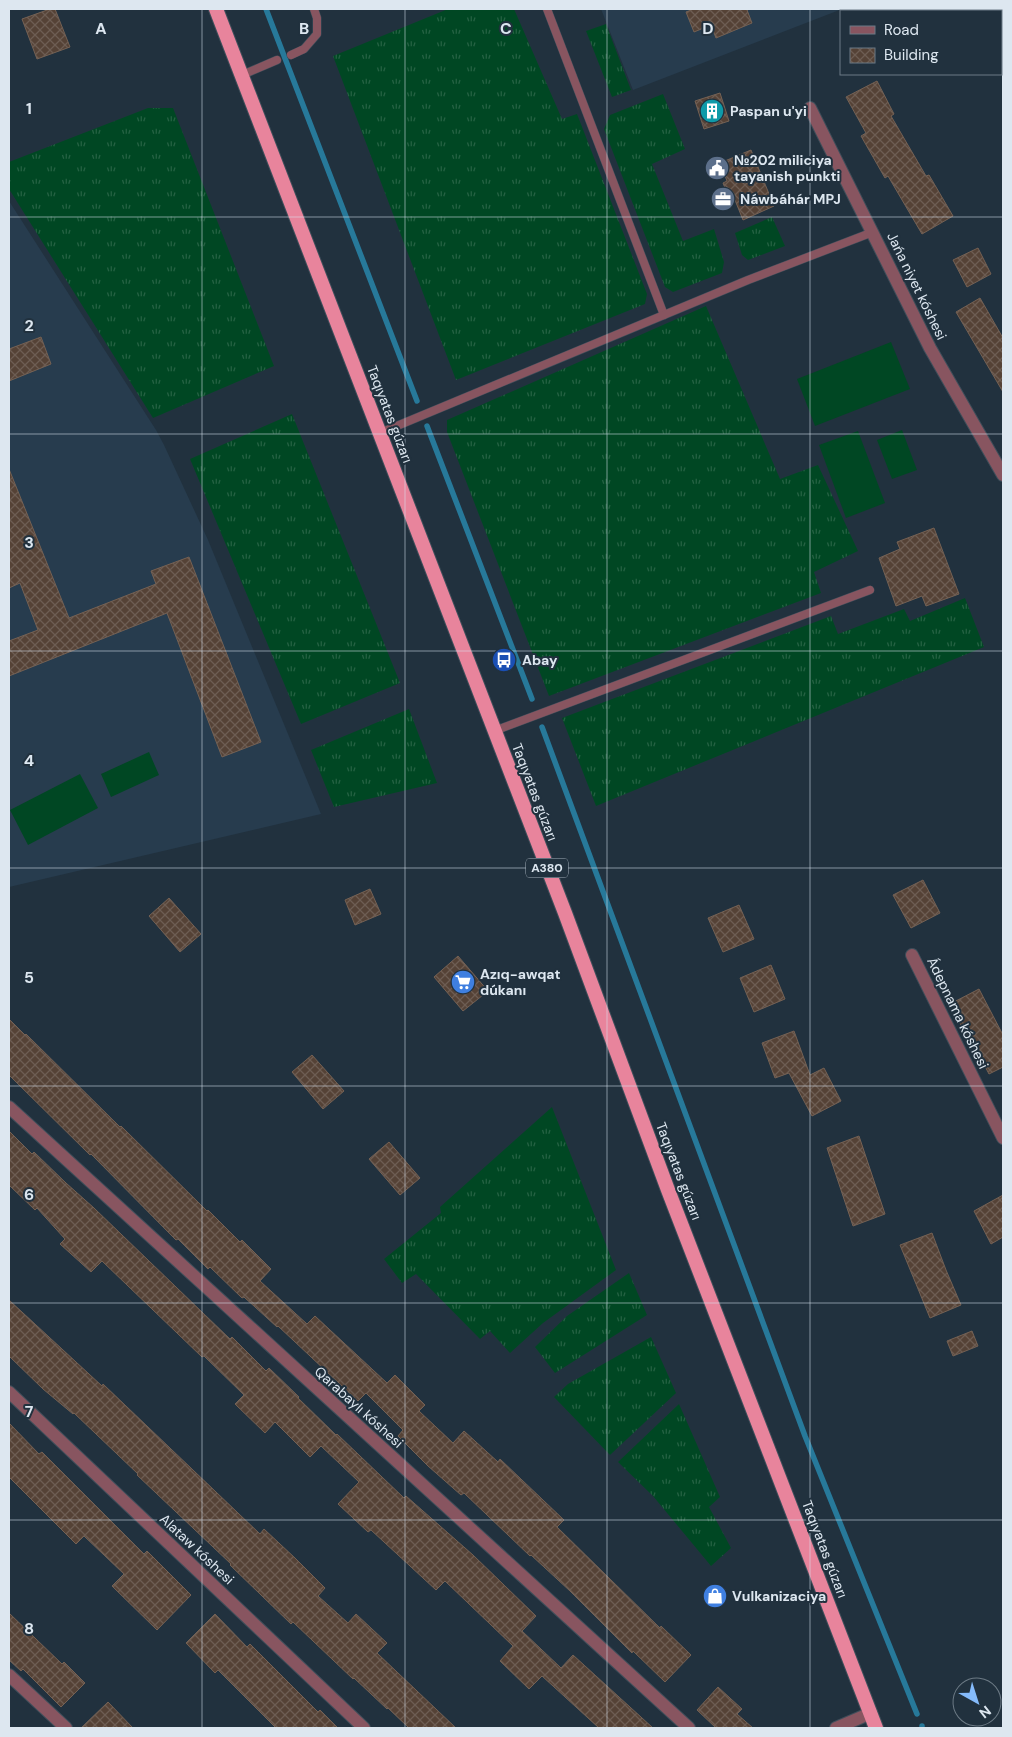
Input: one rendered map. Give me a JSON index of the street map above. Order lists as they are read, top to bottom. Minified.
{"streets":{"highway":["Taqıyatas gúzarı","A380"],"street":["Jańa niyet kóshesi","Ádepnama kóshesi","Qarabaylı kóshesi","Alataw kóshesi"]},"places":{"building":["Paspan u'yi"],"public building":["№202 miliciya tayanish punkti"],"office":["Náwbáhár MPJ"],"bus stop":["Abay"],"supermarket":["Azıq-awqat dúkanı"],"shop":["Vulkanizaciya"]},"legend":["Road","Building"],"north":"bottom right","grid":{"columns":["A","B","C","D"],"rows":["1","2","3","4","5","6","7","8"]}}
